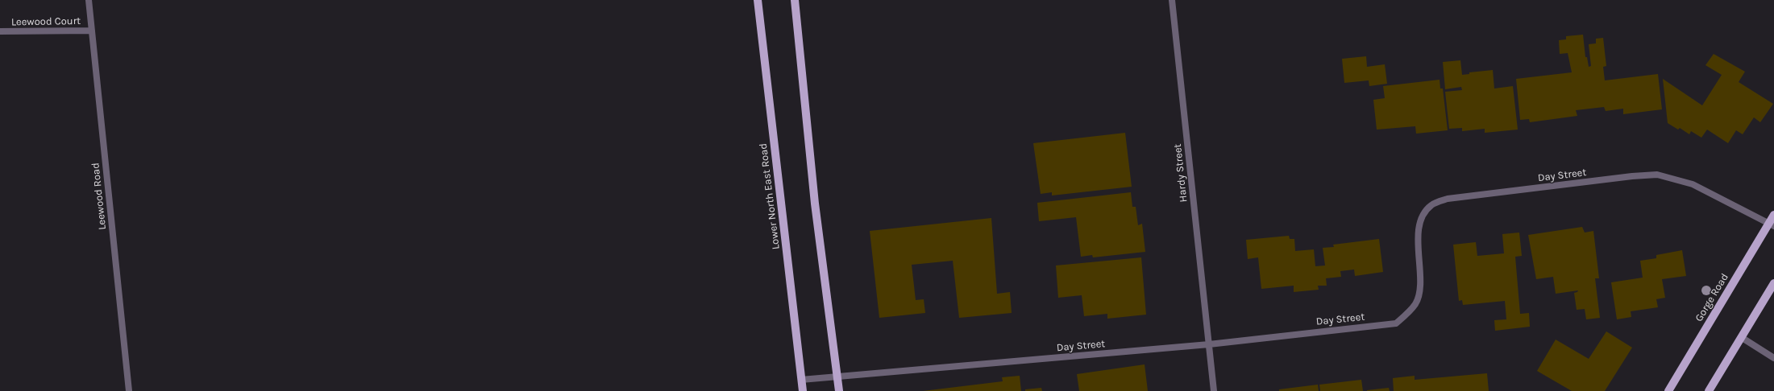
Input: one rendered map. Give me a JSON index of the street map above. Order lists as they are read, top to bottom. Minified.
{"streets":{"main road":["Lower North East Road","Gorge Road"],"street":["Leewood Court","Hardy Street","Day Street","Leewood Road"]},"crossings":[["Leewood Court","Leewood Road"],["Hardy Street","Day Street"],["Day Street","Lower North East Road"],["Day Street","Gorge Road"]]}
